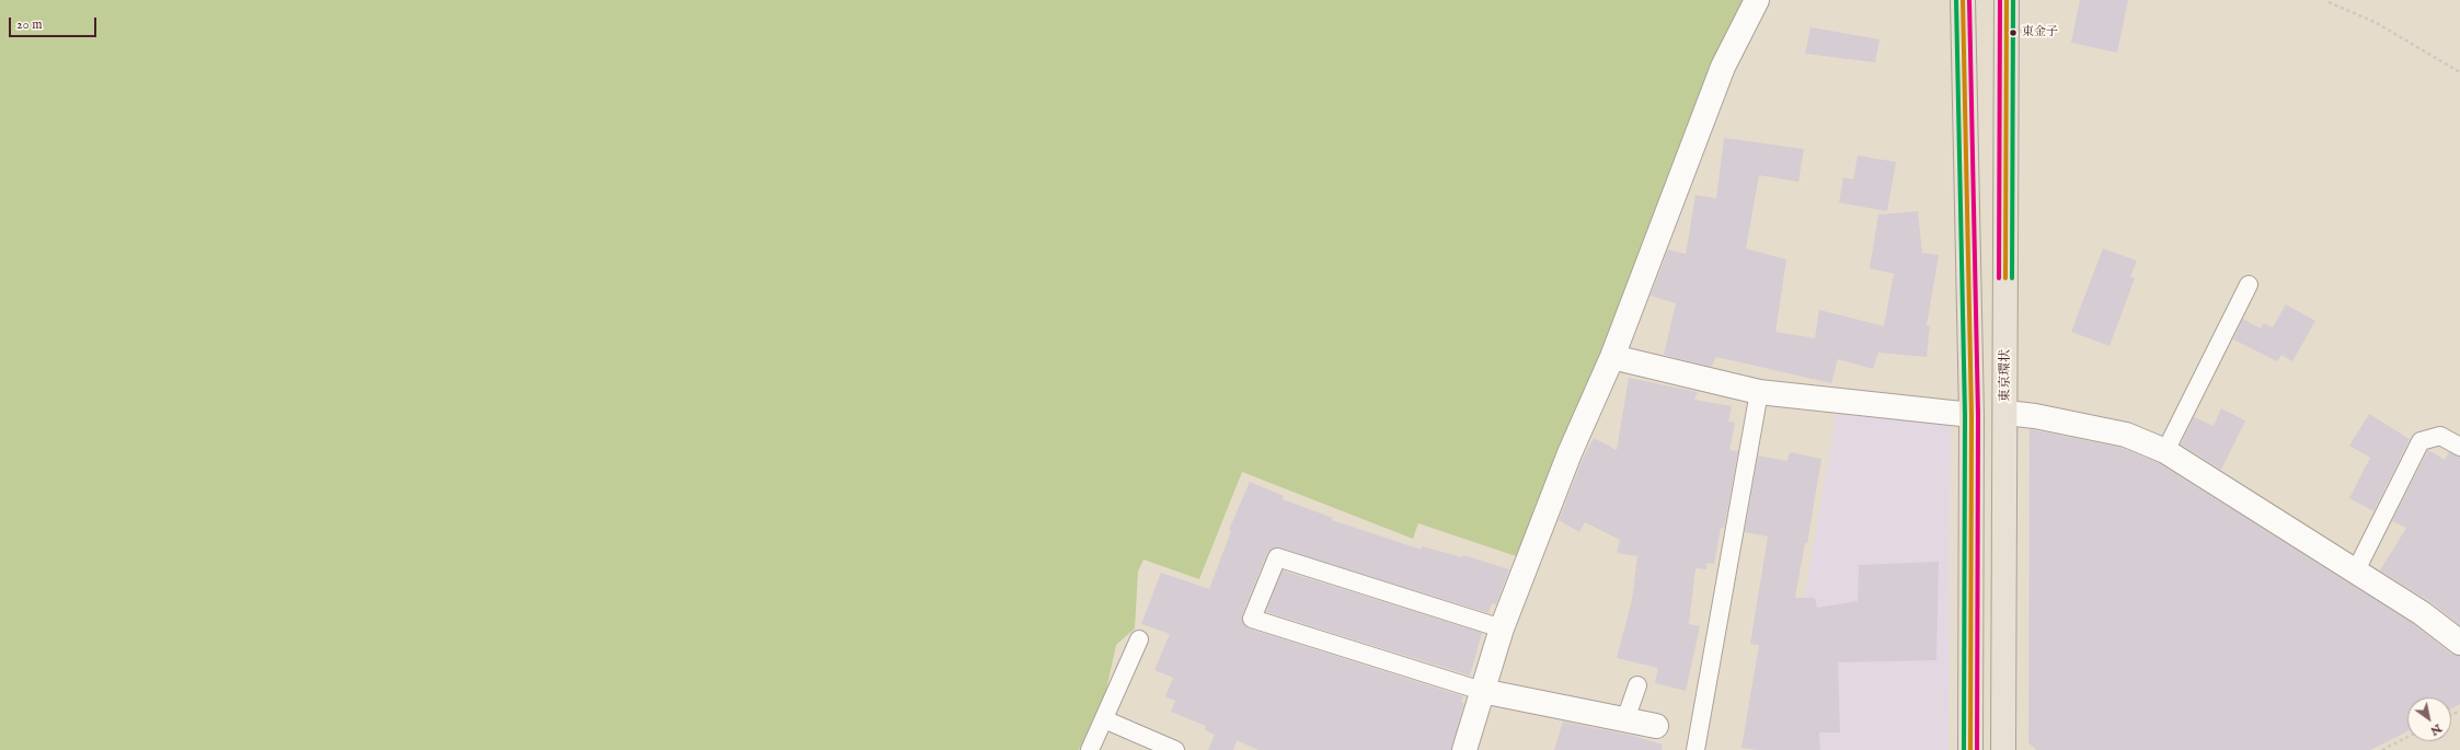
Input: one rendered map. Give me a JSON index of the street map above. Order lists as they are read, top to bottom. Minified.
{"streets":{"highway":["東京環状"]},"places":["東金子"],"scale_bar":"20 m","north":"bottom right"}
